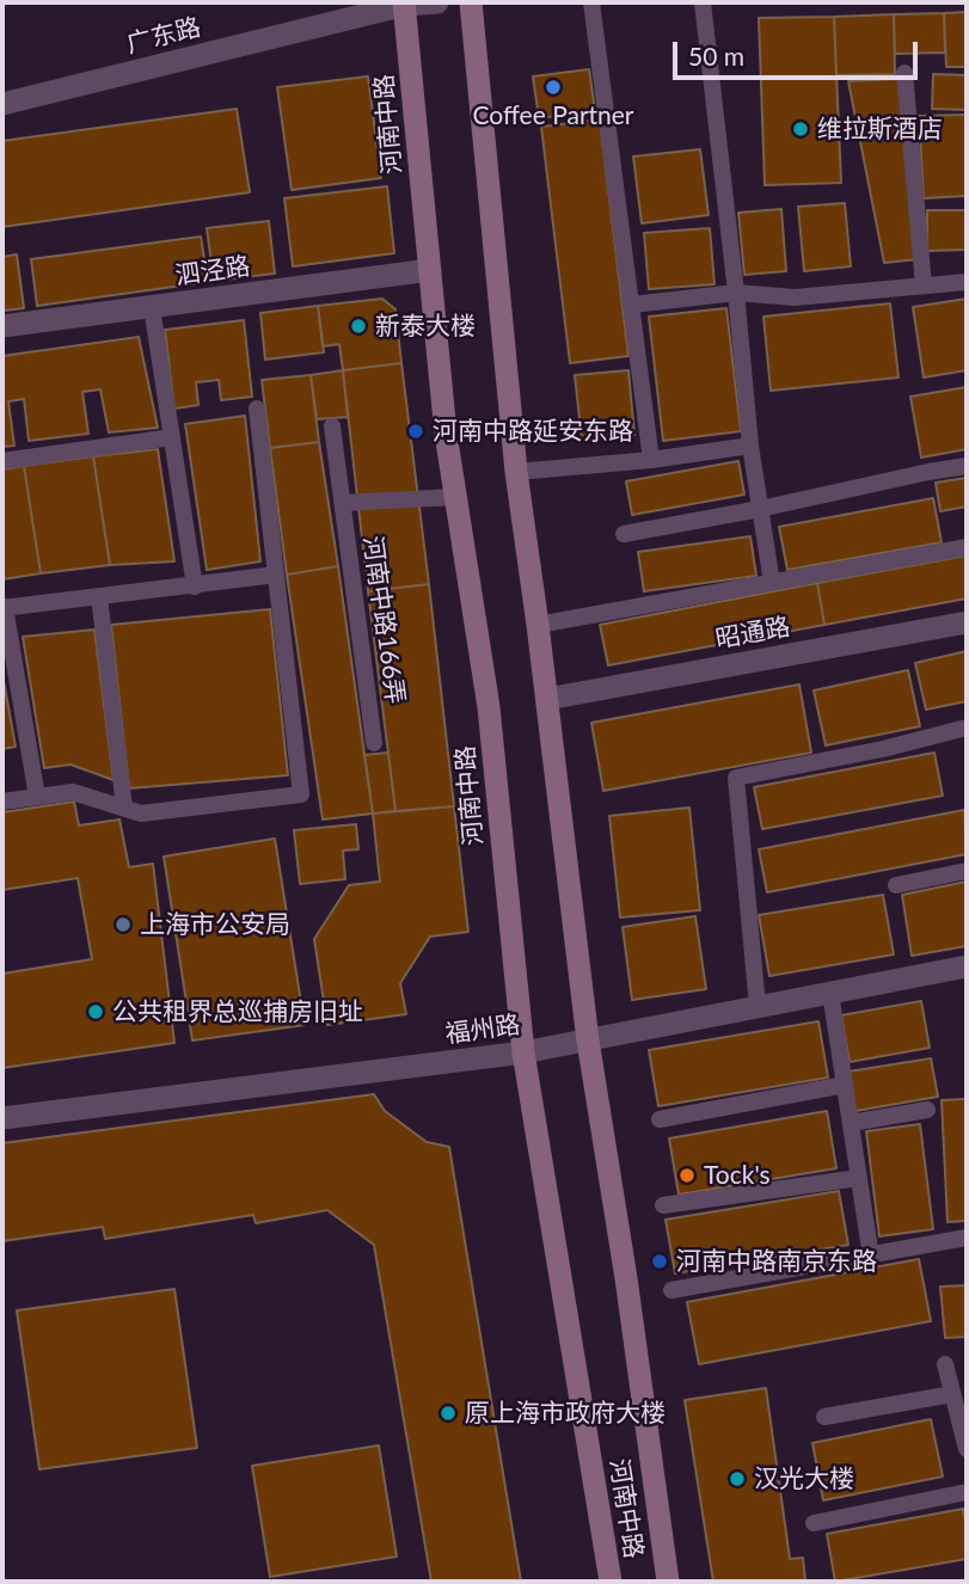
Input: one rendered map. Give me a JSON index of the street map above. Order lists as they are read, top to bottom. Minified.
{"streets":{"main road":["河南中路"],"street":["广东路","泗泾路","昭通路","福州路"],"lane":["河南中路166弄"]},"crossings":[["广东路","河南中路"],["河南中路","泗泾路"],["河南中路","河南中路166弄"],["河南中路","昭通路"],["河南中路","福州路"]],"places":["Coffee Partner","维拉斯酒店","新泰大楼","河南中路延安东路","上海市公安局","公共租界总巡捕房旧址","Tock's","河南中路南京东路","原上海市政府大楼","汉光大楼"],"scale_bar":"50 m"}
